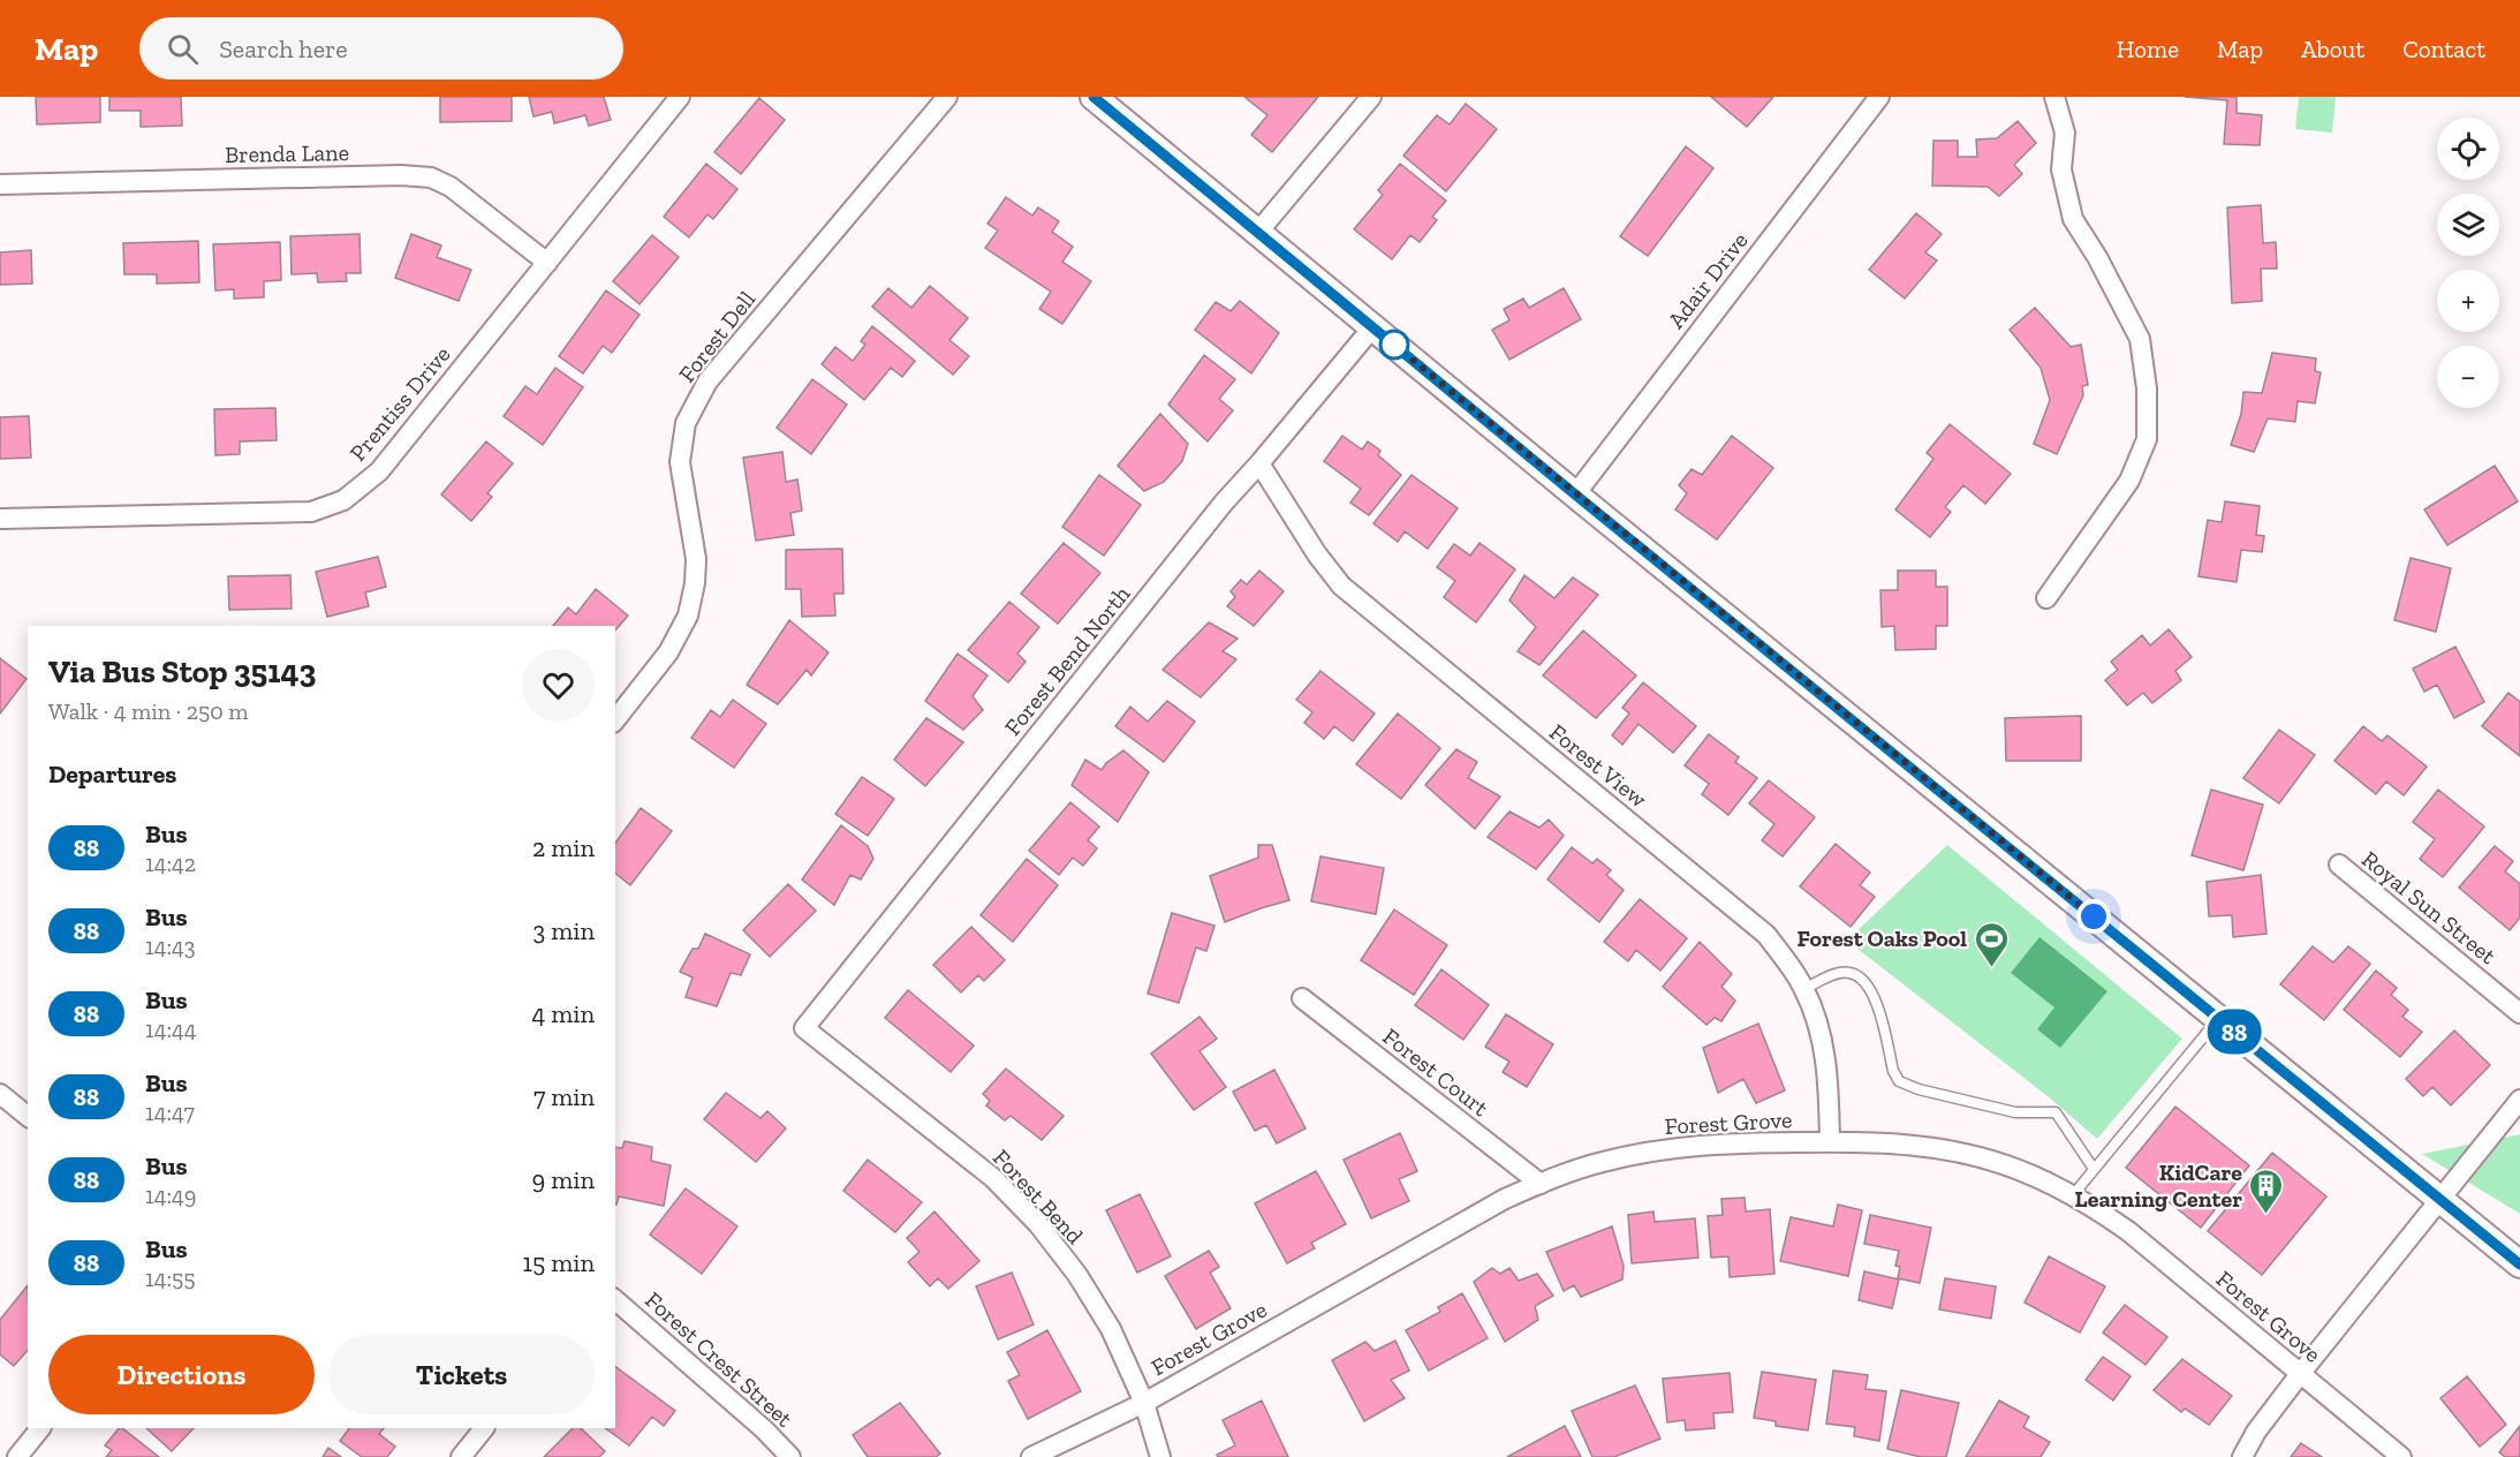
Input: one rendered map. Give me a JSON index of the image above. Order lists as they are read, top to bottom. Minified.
{"streets":{"street":["Brenda Lane","Adair Drive","Forest Dell","Prentiss Drive","Forest Bend North","Forest View","Royal Sun Street","Forest Court","Forest Grove","Forest Bend","Forest Crest Street"]},"crossings":[["Brenda Lane","Prentiss Drive"],["Forest Bend North","Forest View"],["Forest Bend North","Forest Bend"],["Forest View","Forest Grove"],["Forest Court","Forest Grove"],["Forest Grove","Forest Bend"]],"places":{"sports":["Forest Oaks Pool"],"building":["KidCare Learning Center"]},"lines":["bus line 88"],"page":{"header":"Map","search":"Search here","nav":["Home","Map","About","Contact"],"on_map":"88","map_buttons":["+","−"],"heading":[["Via Bus Stop 35143","Walk · 4 min · 250 m"],"Departures"],"list":[{"mark":"88","name":"Bus","note":"14:42","value":"2 min"},{"mark":"88","name":"Bus","note":"14:43","value":"3 min"},{"mark":"88","name":"Bus","note":"14:44","value":"4 min"},{"mark":"88","name":"Bus","note":"14:47","value":"7 min"},{"mark":"88","name":"Bus","note":"14:49","value":"9 min"},{"mark":"88","name":"Bus","note":"14:55","value":"15 min"}],"buttons":["Directions","Tickets"]}}
